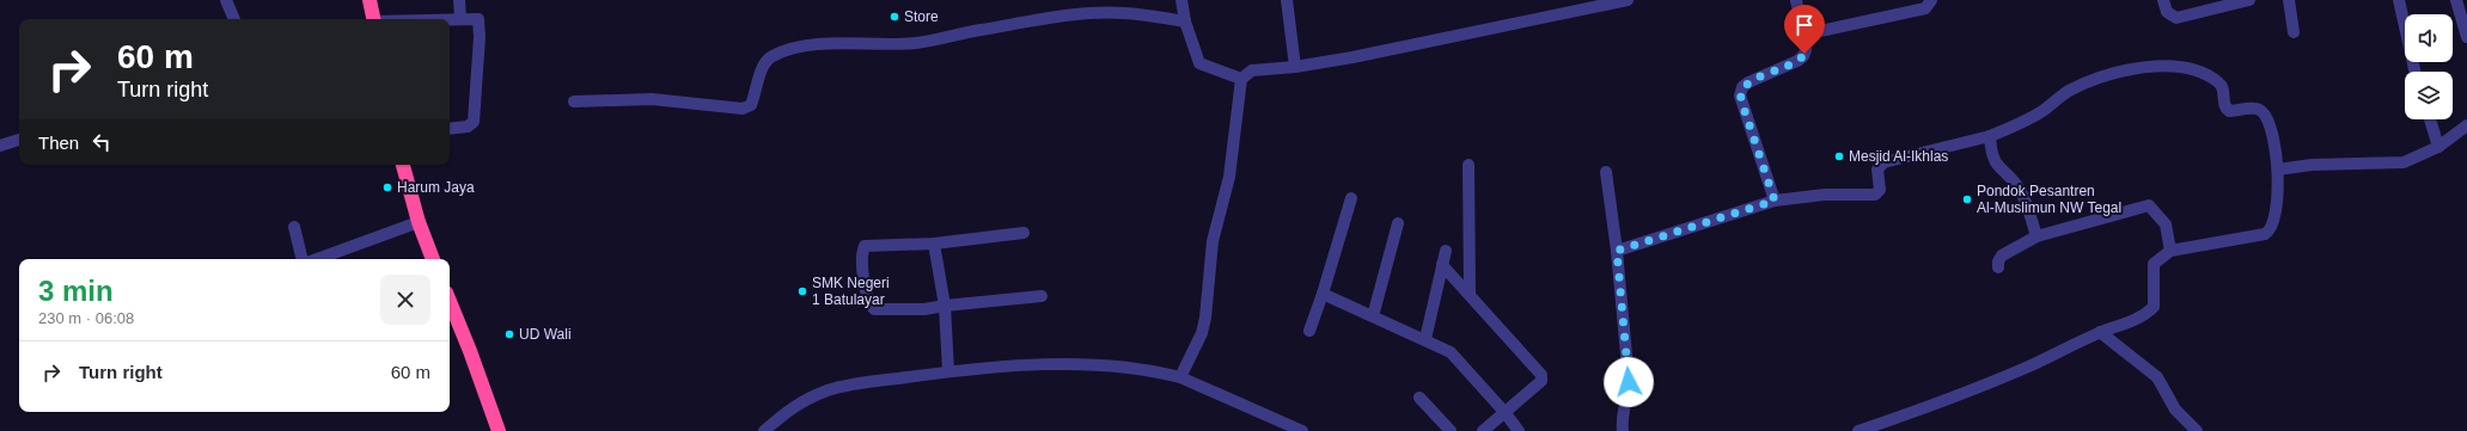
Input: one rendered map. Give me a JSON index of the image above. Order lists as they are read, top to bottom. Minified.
{"places":["Store","Mesjid Al-Ikhlas","Harum Jaya","Pondok Pesantren Al-Muslimun NW Tegal","SMK Negeri 1 Batulayar","UD Wali"],"page":{"turn":["60 m","Turn right"],"then":"Then","heading":["3 min","230 m · 06:08"],"list":[{"name":"Turn right","value":"60 m"}]}}
